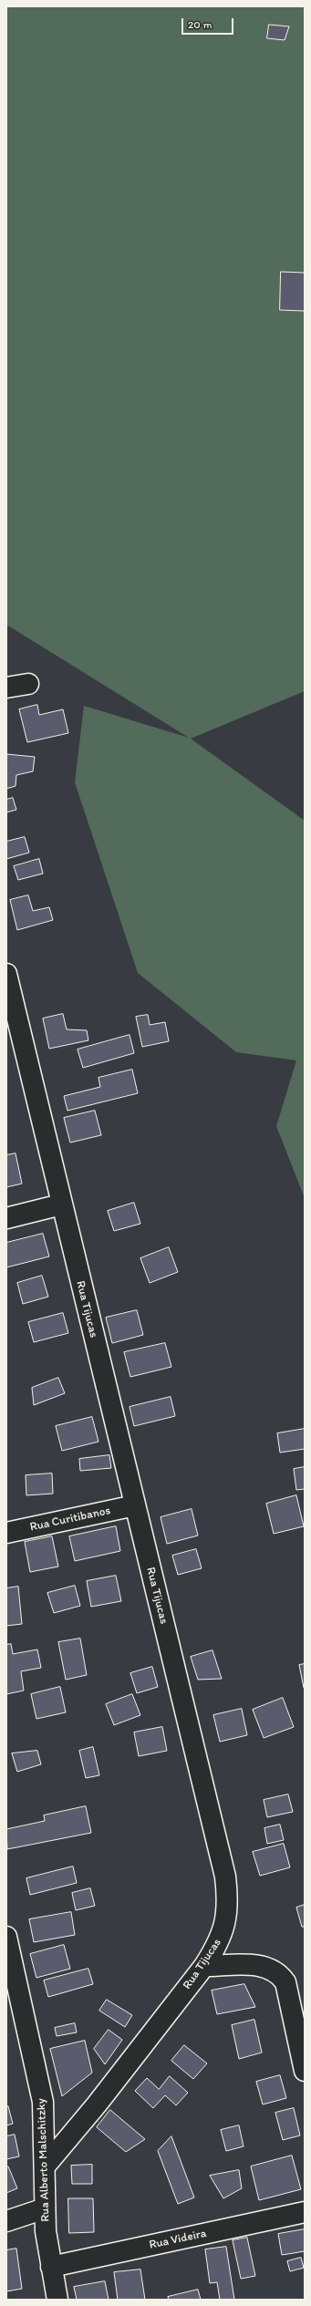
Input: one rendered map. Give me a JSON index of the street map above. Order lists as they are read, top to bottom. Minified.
{"streets":{"street":["Rua Tijucas","Rua Curitibanos","Rua Alberto Malschitzky","Rua Videira"]},"crossings":[["Rua Tijucas","Rua Curitibanos"],["Rua Tijucas","Rua Alberto Malschitzky"],["Rua Alberto Malschitzky","Rua Videira"]],"scale_bar":"20 m"}
